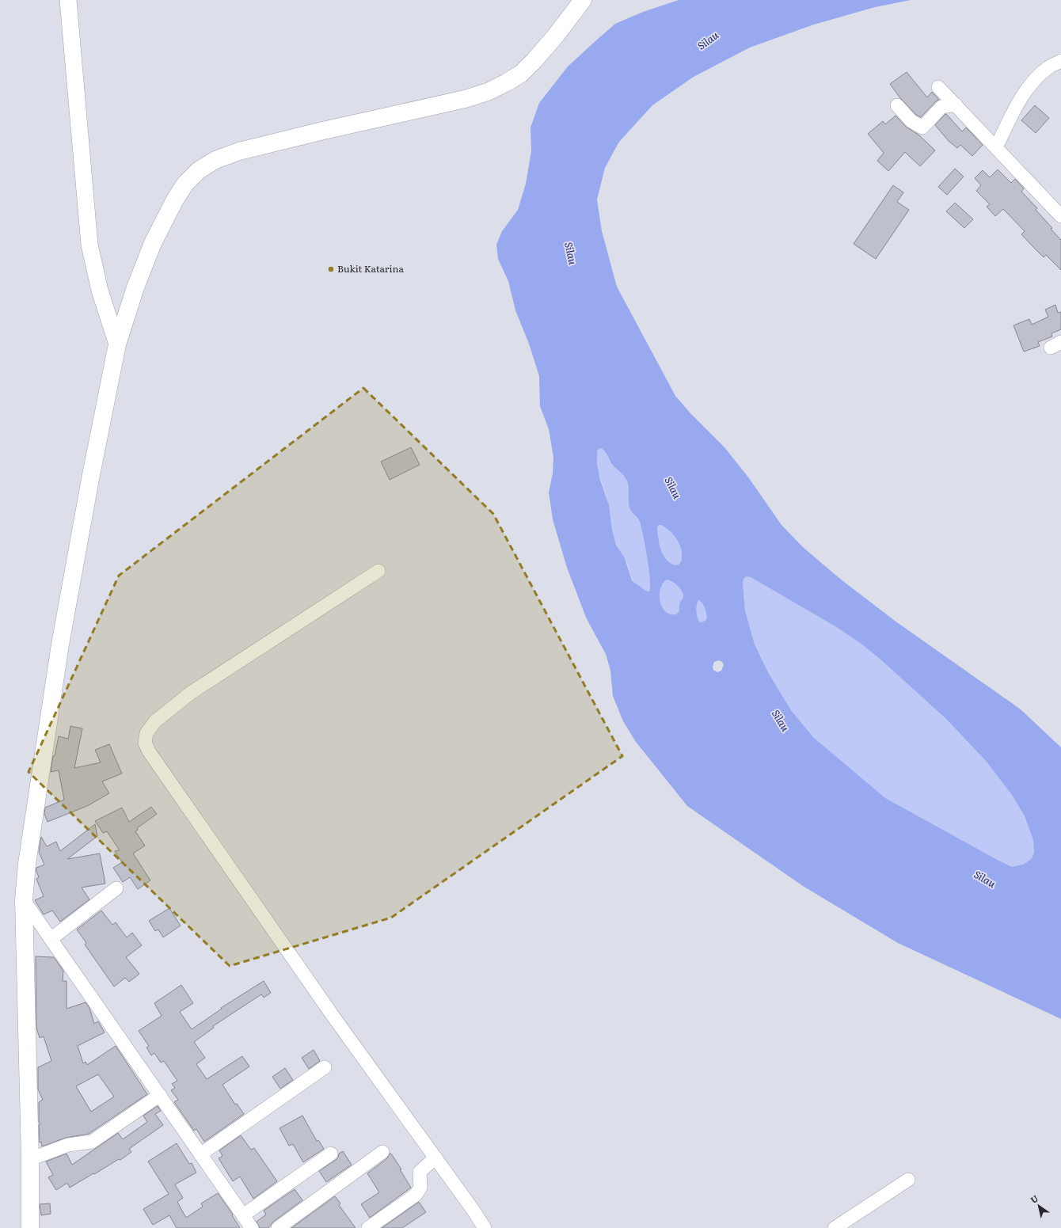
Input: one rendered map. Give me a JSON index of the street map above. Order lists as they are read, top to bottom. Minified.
{"water":["Silau"],"places":["Bukit Katarina"],"north":"top left"}
